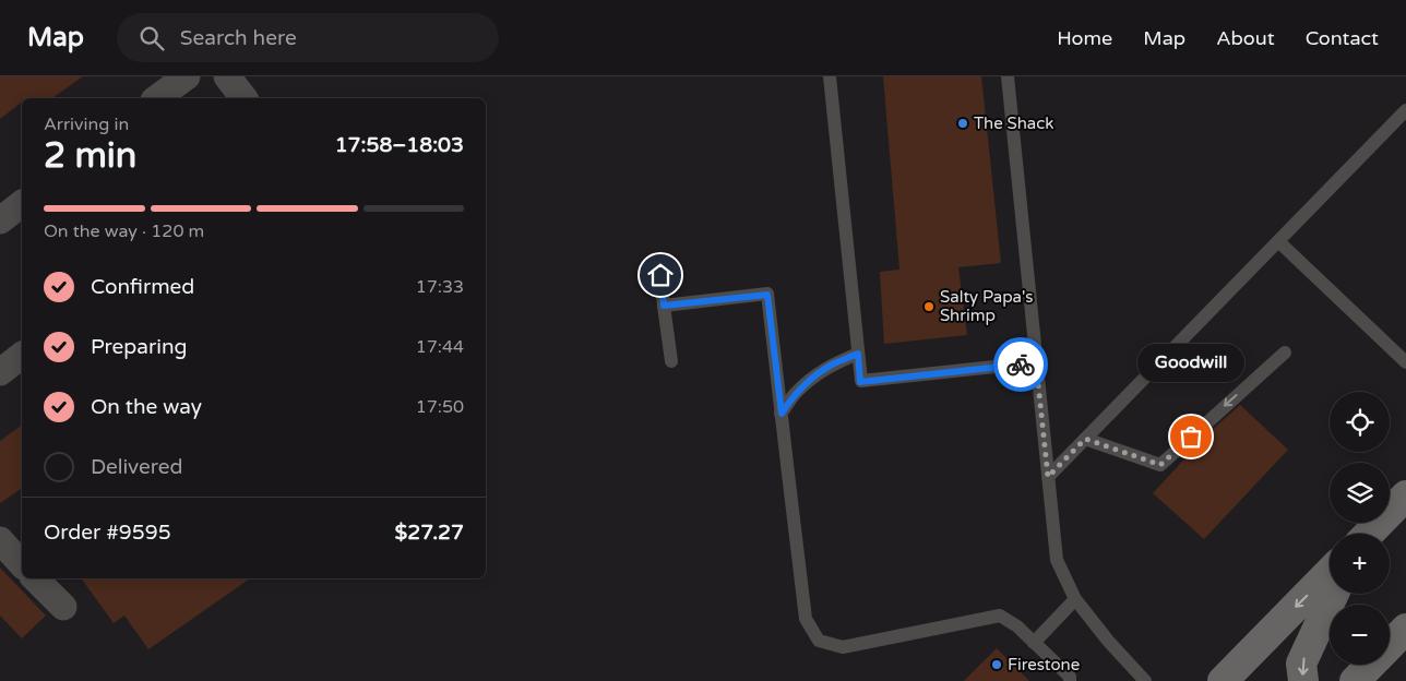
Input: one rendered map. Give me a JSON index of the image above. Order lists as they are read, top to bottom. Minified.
{"places":["The Shack","Salty Papa's Shrimp","Goodwill","Firestone"],"page":{"header":"Map","search":"Search here","nav":["Home","Map","About","Contact"],"heading":["2 min","Arriving in","17:58–18:03"],"panel":["Order #9595","$27.27"],"bar":"On the way · 120 m","list":[["Confirmed","17:33"],["Preparing","17:44"],["On the way","17:50"],"Delivered"],"bubble":"Goodwill","map_buttons":["+","−"]}}
